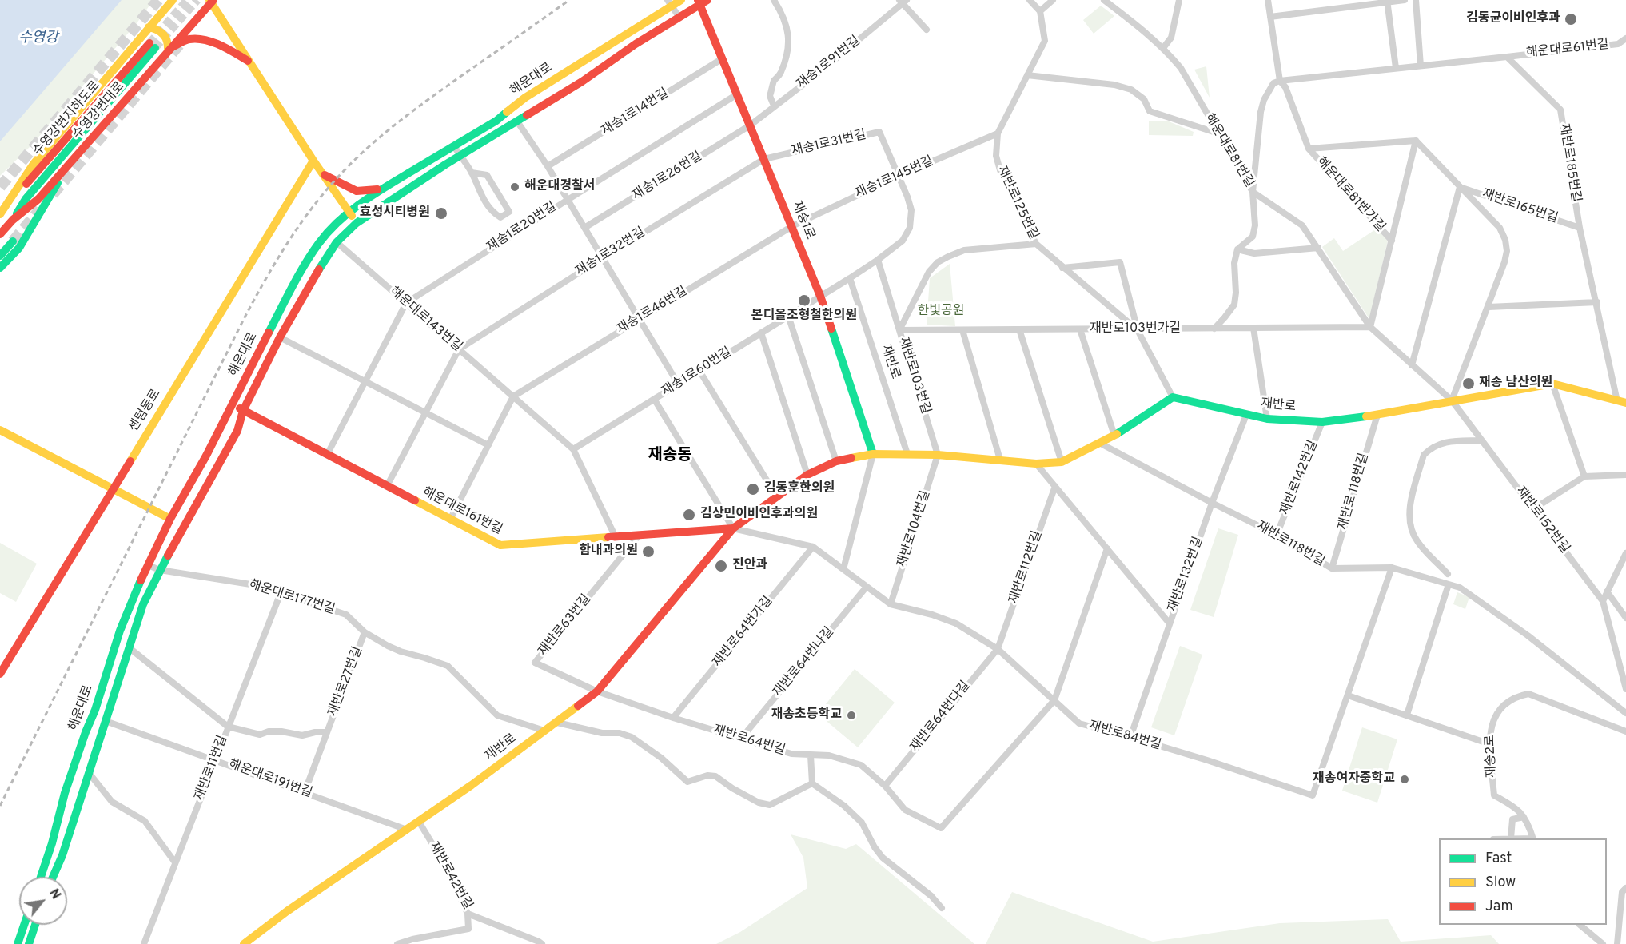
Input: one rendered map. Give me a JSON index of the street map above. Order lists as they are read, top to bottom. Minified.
{"streets":{"main road":["해운대로","수영강변대로","수영강변지하도로","재송1로","재반로","센텀동로","해운대로161번길"],"street":["해운대로61번길","재송1로91번길","재송1로14번길","재송1로31번길","해운대로81번길","재반로185번길","재송1로26번길","재송1로145번길","해운대로81번가길","재반로125번길","재반로165번길","재송1로20번길","재송1로32번길","재송1로46번길","해운대로143번길","재반로103번가길","재송1로60번길","재반로103번길","재반로142번길","재반로 118번길","재반로152번길","재반로104번길","재반로118번길","재반로112번길","재반로132번길","해운대로177번길","재반로63번길","재반로64번가길","재반로64번나길","재반로27번길","재반로64번다길","재반로84번길","재반로64번길","재송2로","재반로11번길","해운대로191번길","재반로42번길"]},"crossings":[["해운대로61번길","재반로185번길"],["재송1로91번길","재송1로26번길"],["재송1로91번길","재송1로"],["해운대로","재송1로"],["해운대로","해운대로143번길"],["해운대로","해운대로161번길"],["해운대로","해운대로177번길"],["해운대로","해운대로191번길"],["수영강변대로","수영강변지하도로"],["재송1로14번길","재송1로"],["재송1로31번길","재송1로145번길"],["재송1로31번길","재송1로"],["재송1로31번길","재송1로32번길"],["재송1로31번길","재반로"],["재송1로31번길","재송1로60번길"],["해운대로81번길","해운대로81번가길"],["해운대로81번길","재반로103번가길"],["해운대로81번길","재반로"],["해운대로81번길","재반로152번길"],["재반로185번길","재반로165번길"],["재반로185번길","재반로"],["재송1로26번길","재송1로"],["재송1로145번길","재반로125번길"],["재송1로145번길","재송1로"],["재송1로145번길","재송1로46번길"],["해운대로81번가길","재반로103번가길"],["재반로125번길","재반로103번가길"],["재반로125번길","재반로"],["재반로125번길","재반로103번길"],["재송1로","재송1로20번길"],["재송1로","재송1로32번길"],["재송1로","재송1로46번길"],["재송1로","재반로"],["재송1로","재송1로60번길"],["재송1로20번길","해운대로143번길"],["재송1로32번길","해운대로143번길"],["재송1로46번길","해운대로143번길"],["해운대로143번길","재송1로60번길"],["해운대로143번길","해운대로161번길"],["재반로103번가길","재반로103번길"],["재반로","재반로103번길"],["재반로","재반로142번길"],["재반로","재반로 118번길"],["재반로","해운대로161번길"],["재반로","재반로152번길"],["재반로","재반로104번길"],["재반로","재반로118번길"],["재반로","재반로132번길"],["재반로","해운대로177번길"],["재반로","재반로63번길"],["재반로","재반로84번길"],["재반로","재반로64번길"],["재반로","해운대로191번길"],["재반로","재반로42번길"],["재반로103번길","재반로104번길"],["재반로142번길","재반로118번길"],["재반로 118번길","재반로118번길"],["해운대로161번길","재반로63번길"],["해운대로161번길","재반로84번길"],["재반로104번길","재반로84번길"],["재반로118번길","재반로132번길"],["재반로112번길","재반로64번다길"],["재반로112번길","재반로84번길"],["재반로132번길","재반로84번길"],["해운대로177번길","재반로27번길"],["해운대로177번길","재반로11번길"],["재반로63번길","재반로64번길"],["재반로64번가길","재반로84번길"],["재반로64번가길","재반로64번길"],["재반로64번나길","재반로84번길"],["재반로64번나길","재반로64번길"],["재반로27번길","재반로11번길"],["재반로27번길","해운대로191번길"],["재반로64번다길","재반로84번길"],["재반로64번다길","재반로64번길"],["재반로84번길","재반로64번길"],["재반로11번길","해운대로191번길"]],"districts":["재송동"],"water":["수영강"],"parks":["한빛공원"],"places":["김동균이비인후과","해운대경찰서","효성시티병원","본디올조형철한의원","재송 남산의원","김동훈한의원","김상민이비인후과의원","함내과의원","진안과","재송초등학교","재송여자중학교"],"legend":["Fast","Slow","Jam"],"north":"top right"}
